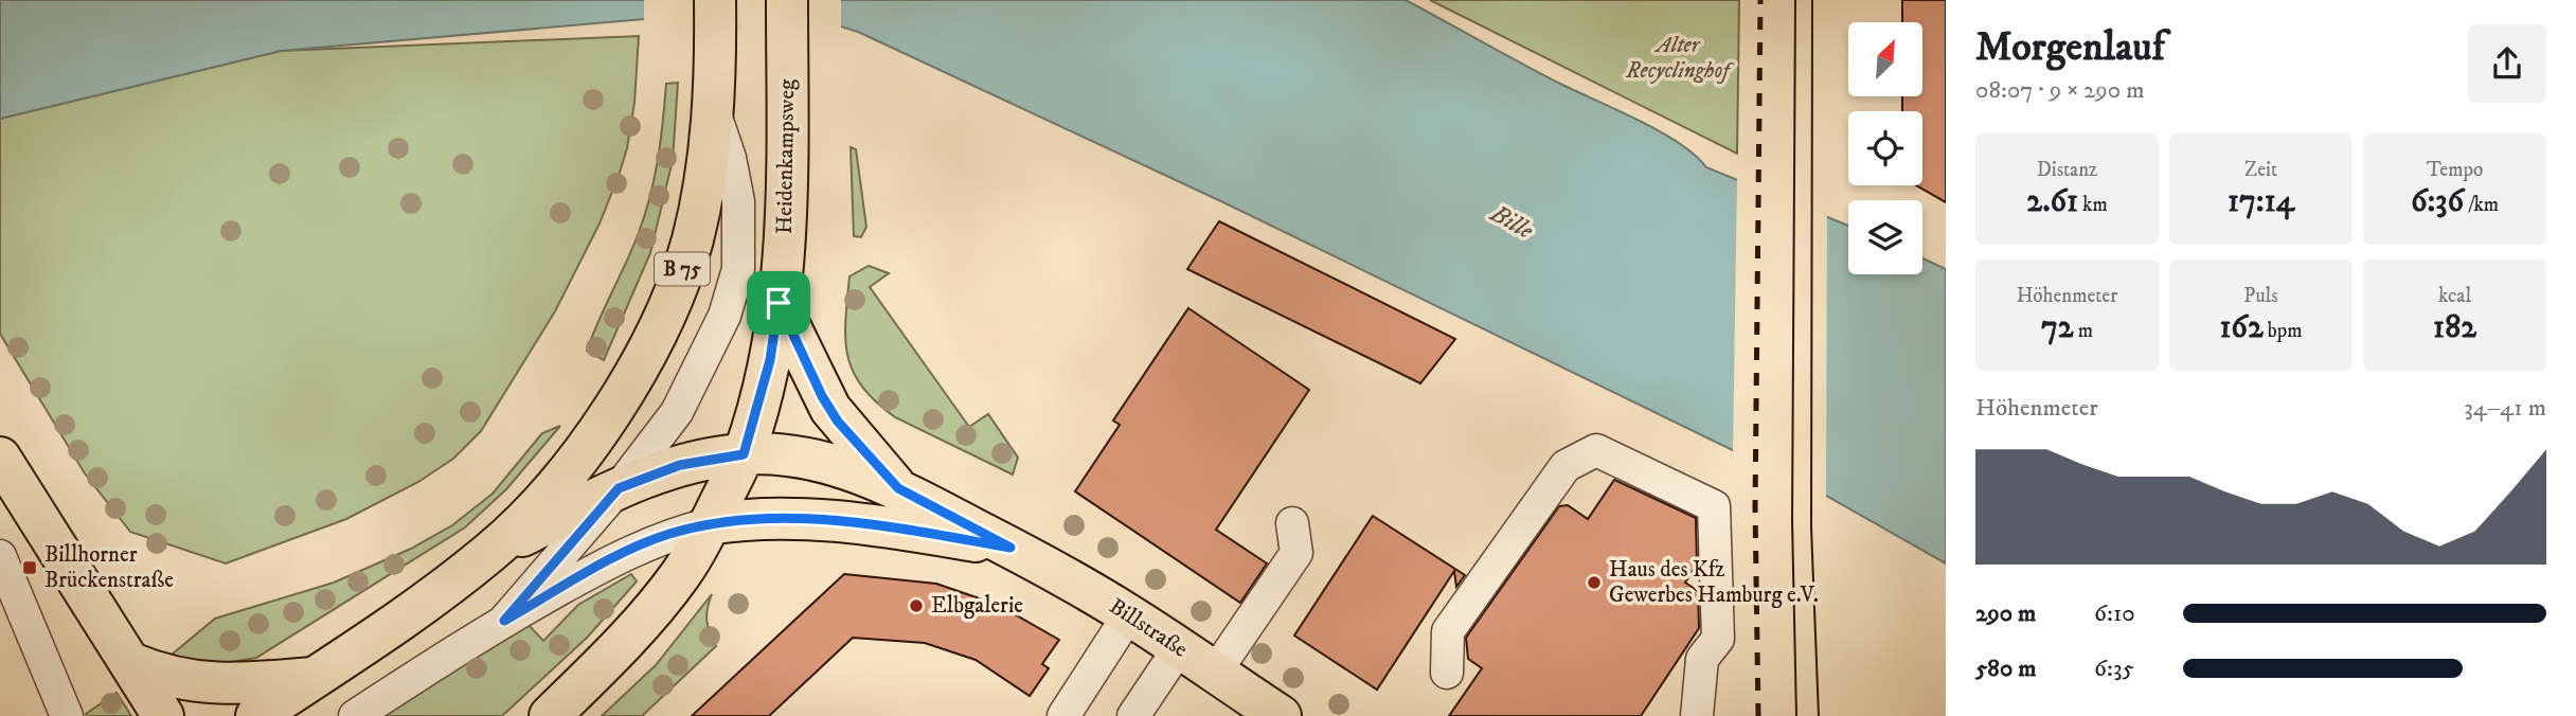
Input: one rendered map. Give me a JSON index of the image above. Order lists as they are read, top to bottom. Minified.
{"streets":{"main road":["Heidenkampsweg","B 75","Billstraße"]},"crossings":[["Heidenkampsweg","Billstraße"],["B 75","Billstraße"]],"water":["Bille"],"parks":["Alter Recyclinghof"],"places":{"transit":["Billhorner Brückenstraße"],"other":["Haus des Kfz Gewerbes Hamburg e.V.","Elbgalerie"]},"north":"top right","page":{"heading":["Morgenlauf","08:07 · 9 × 290 m"],"stats":[["Distanz","2.61 km"],["Zeit","17:14"],["Tempo","6:36 /km"],["Höhenmeter","72 m"],["Puls","162 bpm"],["kcal","182"]],"chart":["Höhenmeter","34–41 m"],"list":[{"name":"290 m","note":"6:10"},{"name":"580 m","note":"6:35"}]}}
